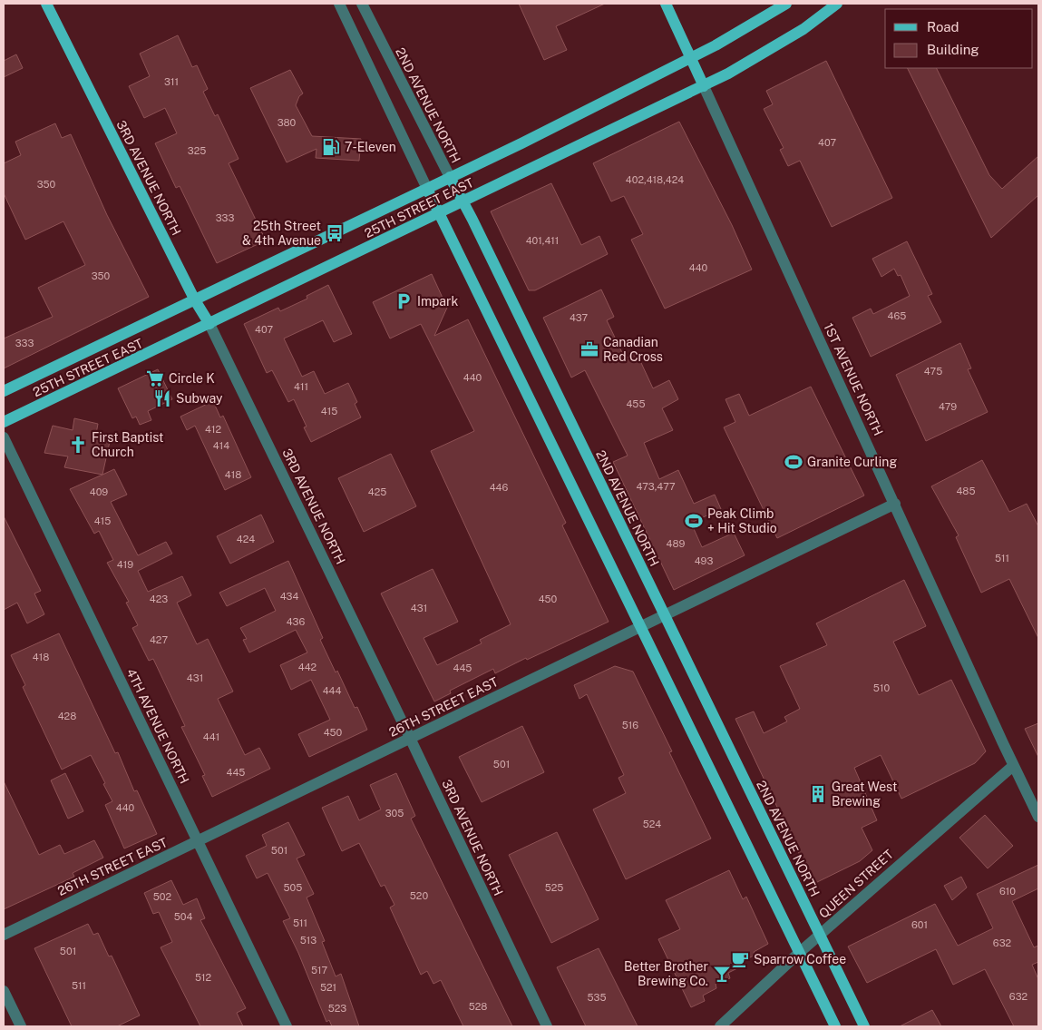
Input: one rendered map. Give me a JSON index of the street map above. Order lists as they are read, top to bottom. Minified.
{"streets":{"main road":["2ND AVENUE NORTH","3RD AVENUE NORTH","25TH STREET EAST","1ST AVENUE NORTH"],"street":["26TH STREET EAST","4TH AVENUE NORTH","QUEEN STREET"]},"crossings":[["2ND AVENUE NORTH","25TH STREET EAST"],["2ND AVENUE NORTH","26TH STREET EAST"],["2ND AVENUE NORTH","QUEEN STREET"],["3RD AVENUE NORTH","25TH STREET EAST"],["3RD AVENUE NORTH","26TH STREET EAST"],["25TH STREET EAST","1ST AVENUE NORTH"],["1ST AVENUE NORTH","26TH STREET EAST"],["1ST AVENUE NORTH","QUEEN STREET"],["26TH STREET EAST","4TH AVENUE NORTH"]],"places":{"fuel station":["7-Eleven"],"bus stop":["25th Street & 4th Avenue"],"parking":["Impark"],"office":["Canadian Red Cross"],"supermarket":["Circle K"],"restaurant":["Subway"],"church":["First Baptist Church"],"sports":["Granite Curling","Peak Climb + Hit Studio"],"building":["Great West Brewing"],"cafe":["Sparrow Coffee"],"bar":["Better Brother Brewing Co."]},"house_numbers":["311","380","407","325","402,418,424","350","333","401,411","440","350","465","437","407","333","475","440","411","455","479","415","412","414","418","473,477","446","485","409","425","415","424","489","511","493","419","434","423","450","431","436","427","418","442","445","431","510","444","428","516","450","441","501","445","440","305","524","501","505","525","610","520","502","504","511","601","513","632","501","517","512","511","521","632","535","528","523"],"legend":["Road","Building"]}
